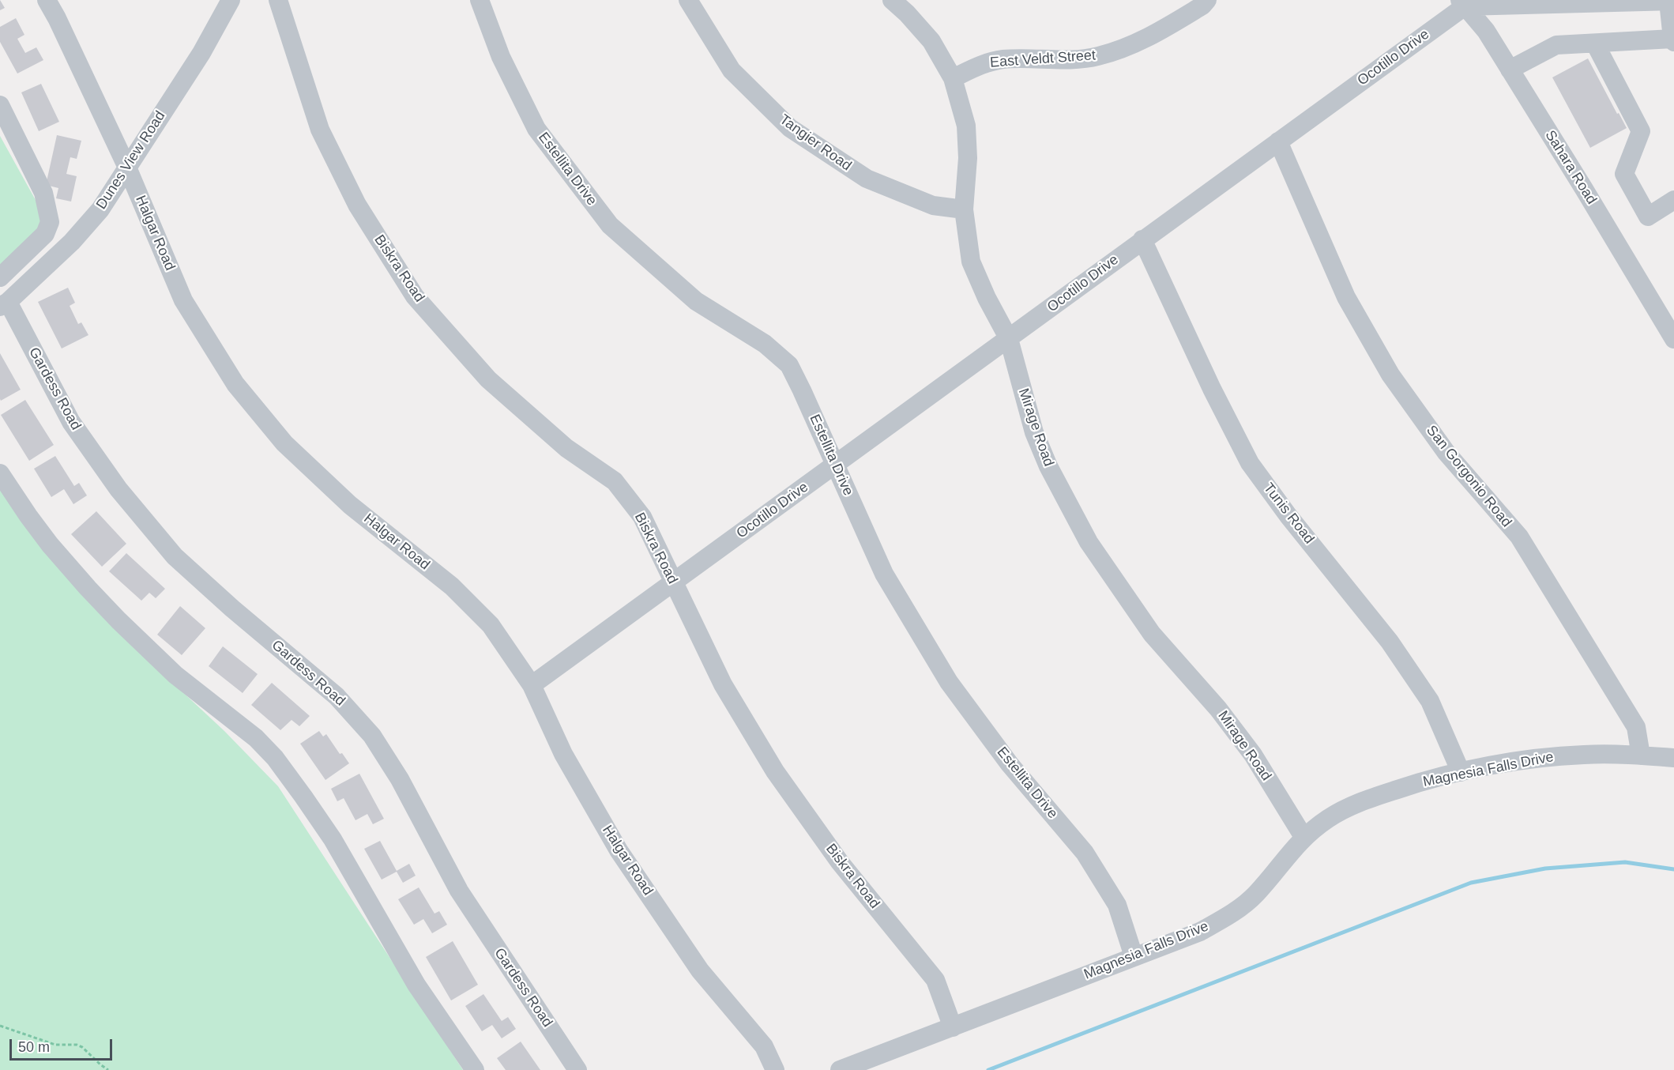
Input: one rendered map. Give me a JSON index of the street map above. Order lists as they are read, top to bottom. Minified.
{"streets":{"street":["Ocotillo Drive","East Veldt Street","Tangier Road","Dunes View Road","Sahara Road","Estellita Drive","Halgar Road","Biskra Road","Gardess Road","Mirage Road","San Gorgonio Road","Tunis Road","Magnesia Falls Drive"]},"crossings":[["Ocotillo Drive","Sahara Road"],["Ocotillo Drive","Estellita Drive"],["Ocotillo Drive","Halgar Road"],["Ocotillo Drive","Biskra Road"],["Ocotillo Drive","Mirage Road"],["Ocotillo Drive","San Gorgonio Road"],["Ocotillo Drive","Tunis Road"],["East Veldt Street","Mirage Road"],["Tangier Road","Mirage Road"],["Dunes View Road","Halgar Road"],["Dunes View Road","Gardess Road"],["Estellita Drive","Magnesia Falls Drive"],["Biskra Road","Magnesia Falls Drive"],["Mirage Road","Magnesia Falls Drive"],["San Gorgonio Road","Magnesia Falls Drive"],["Tunis Road","Magnesia Falls Drive"]],"scale_bar":"50 m"}
